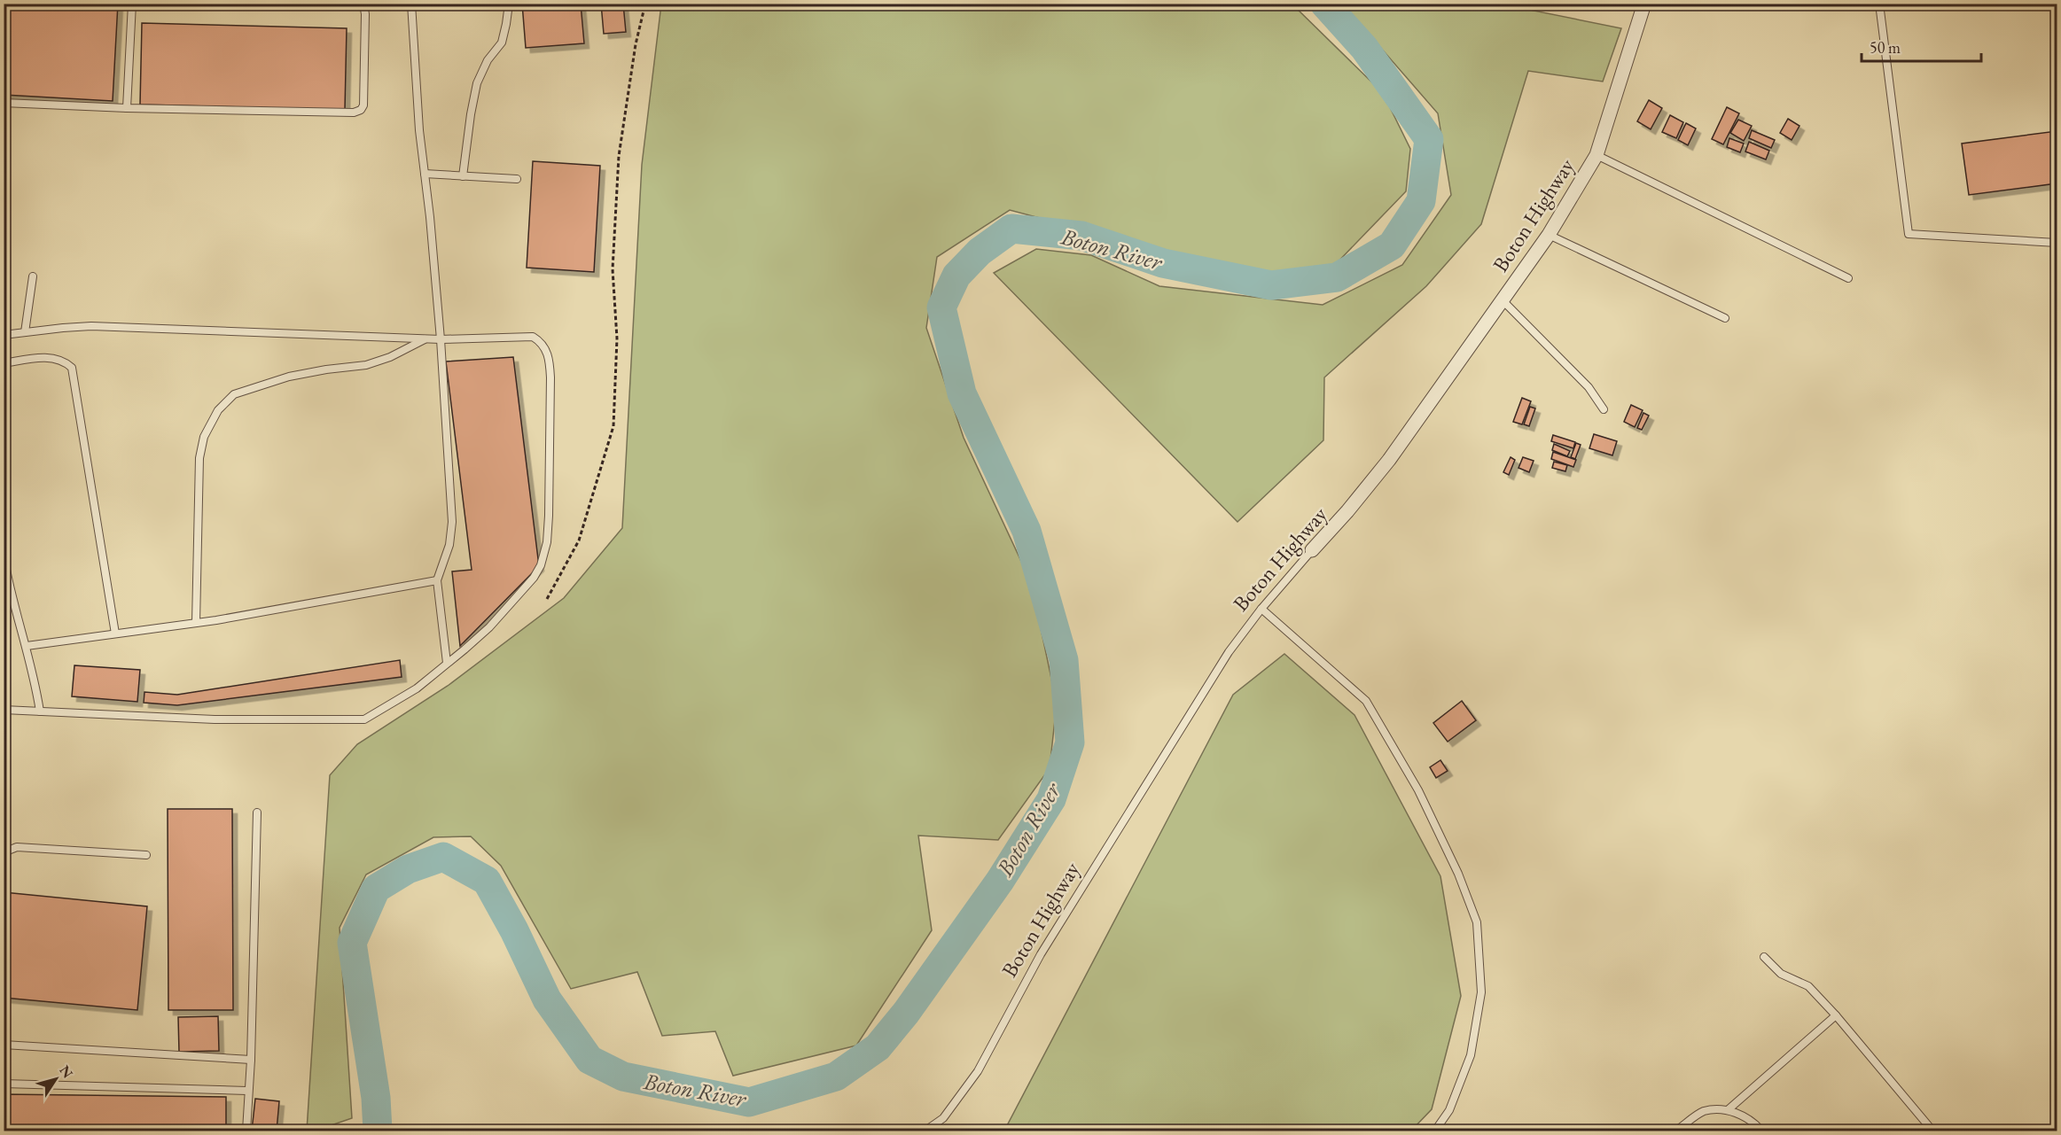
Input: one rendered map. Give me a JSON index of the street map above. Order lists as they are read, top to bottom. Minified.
{"streets":{"street":["Boton Highway"]},"water":["Boton River"],"scale_bar":"50 m","north":"top right"}
